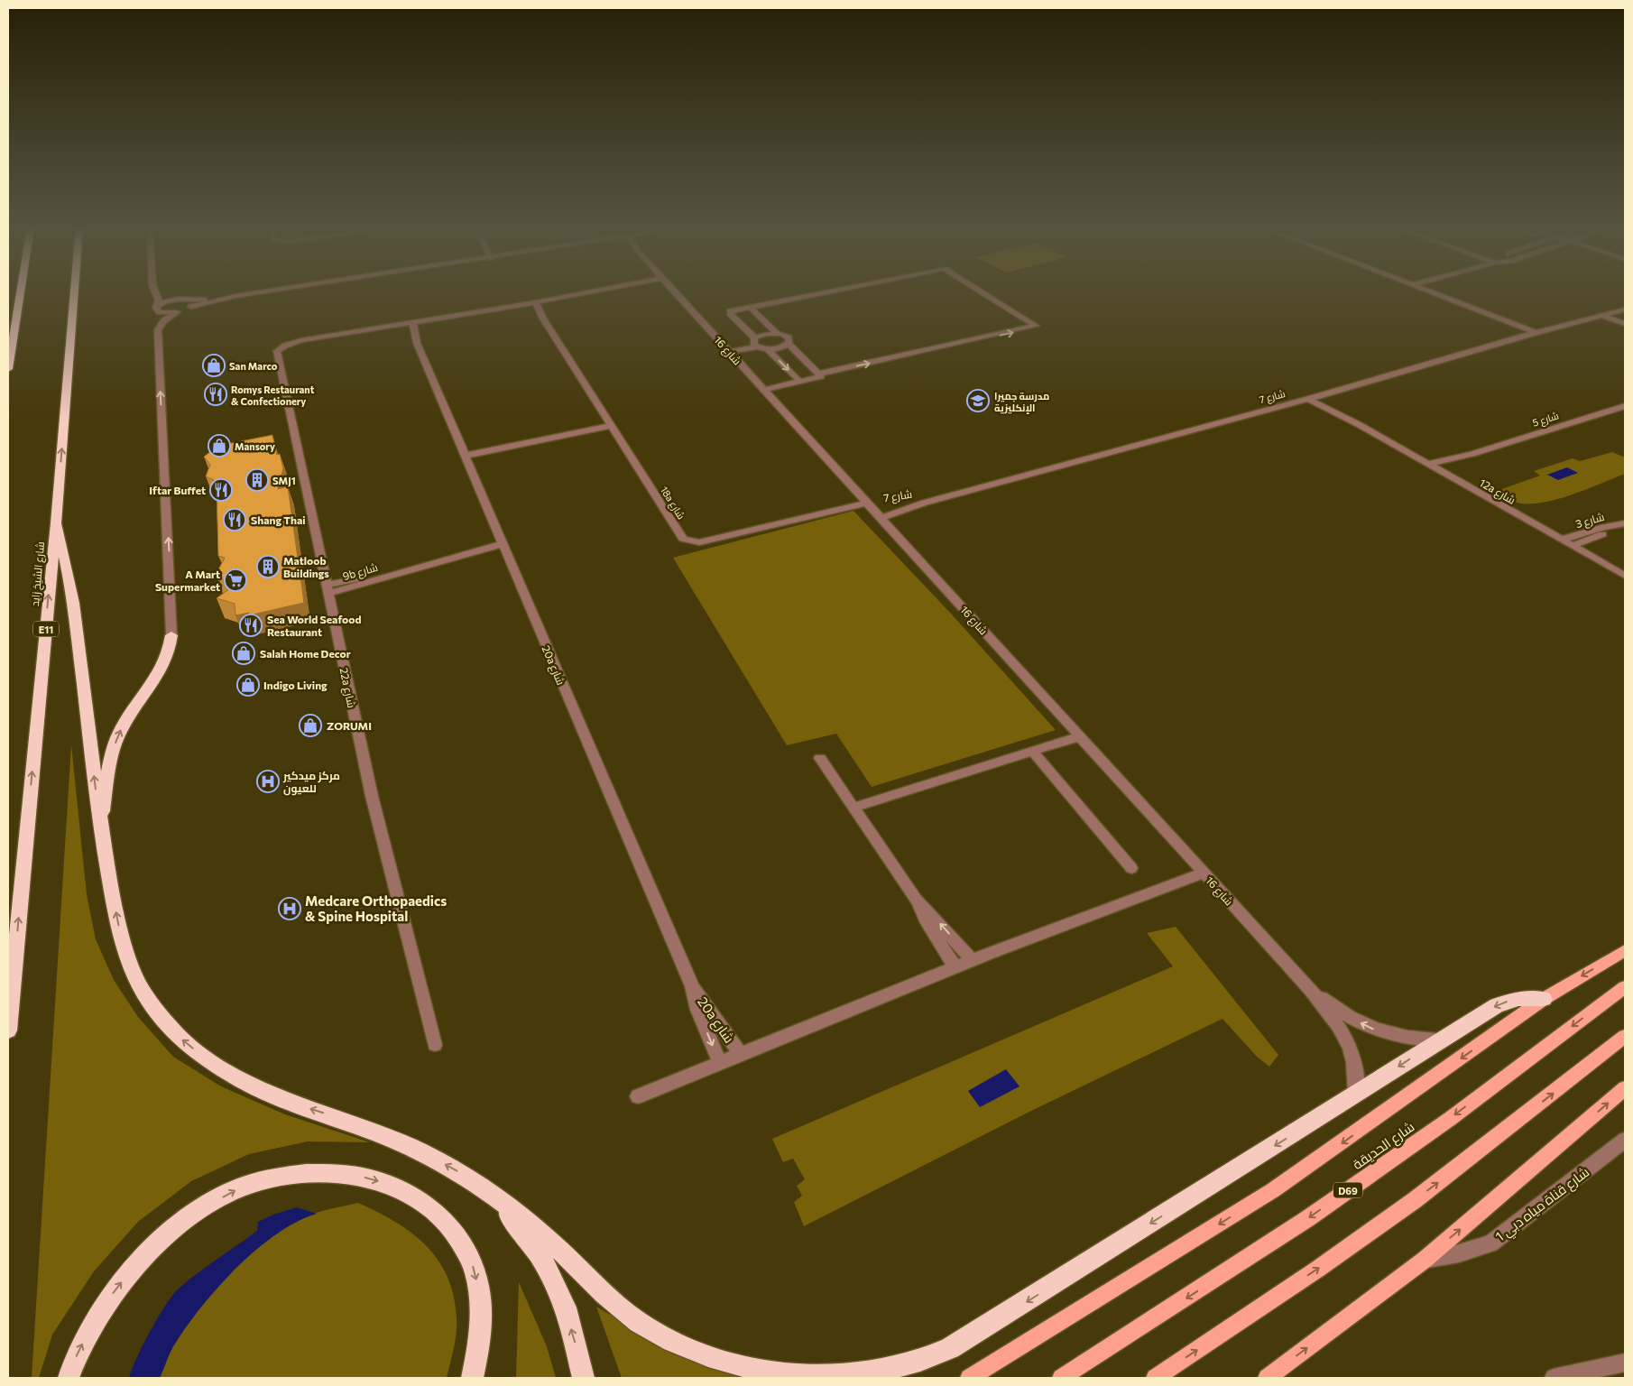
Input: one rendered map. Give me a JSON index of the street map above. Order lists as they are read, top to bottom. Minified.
{"streets":{"highway":["شارع الشيخ زايد","E11"],"main road":["شارع الحديقة","D69"],"street":["شارع 16","شارع 7","شارع 5","12a شارع","18a شارع","شارع 3","9b شارع","20a شارع","22a شارع","شارع قناة مياه دبي 1"]},"crossings":[["شارع 16","شارع 7"],["شارع 16","18a شارع"],["شارع 7","12a شارع"],["شارع 7","18a شارع"],["شارع 5","12a شارع"],["12a شارع","شارع 3"],["9b شارع","20a شارع"],["9b شارع","22a شارع"],["20a شارع","22a شارع"]],"places":{"shop":["San Marco","Mansory","Salah Home Decor","Indigo Living","ZORUMI"],"restaurant":["Romys Restaurant & Confectionery","Iftar Buffet","Shang Thai","Sea World Seafood Restaurant"],"school or university":["مدرسة جميرا الإنكليزية"],"building":["SMJ1","Matloob Buildings"],"supermarket":["A Mart Supermarket"],"hospital":["مركز ميدكير للعيون","Medcare Orthopaedics & Spine Hospital"]}}
